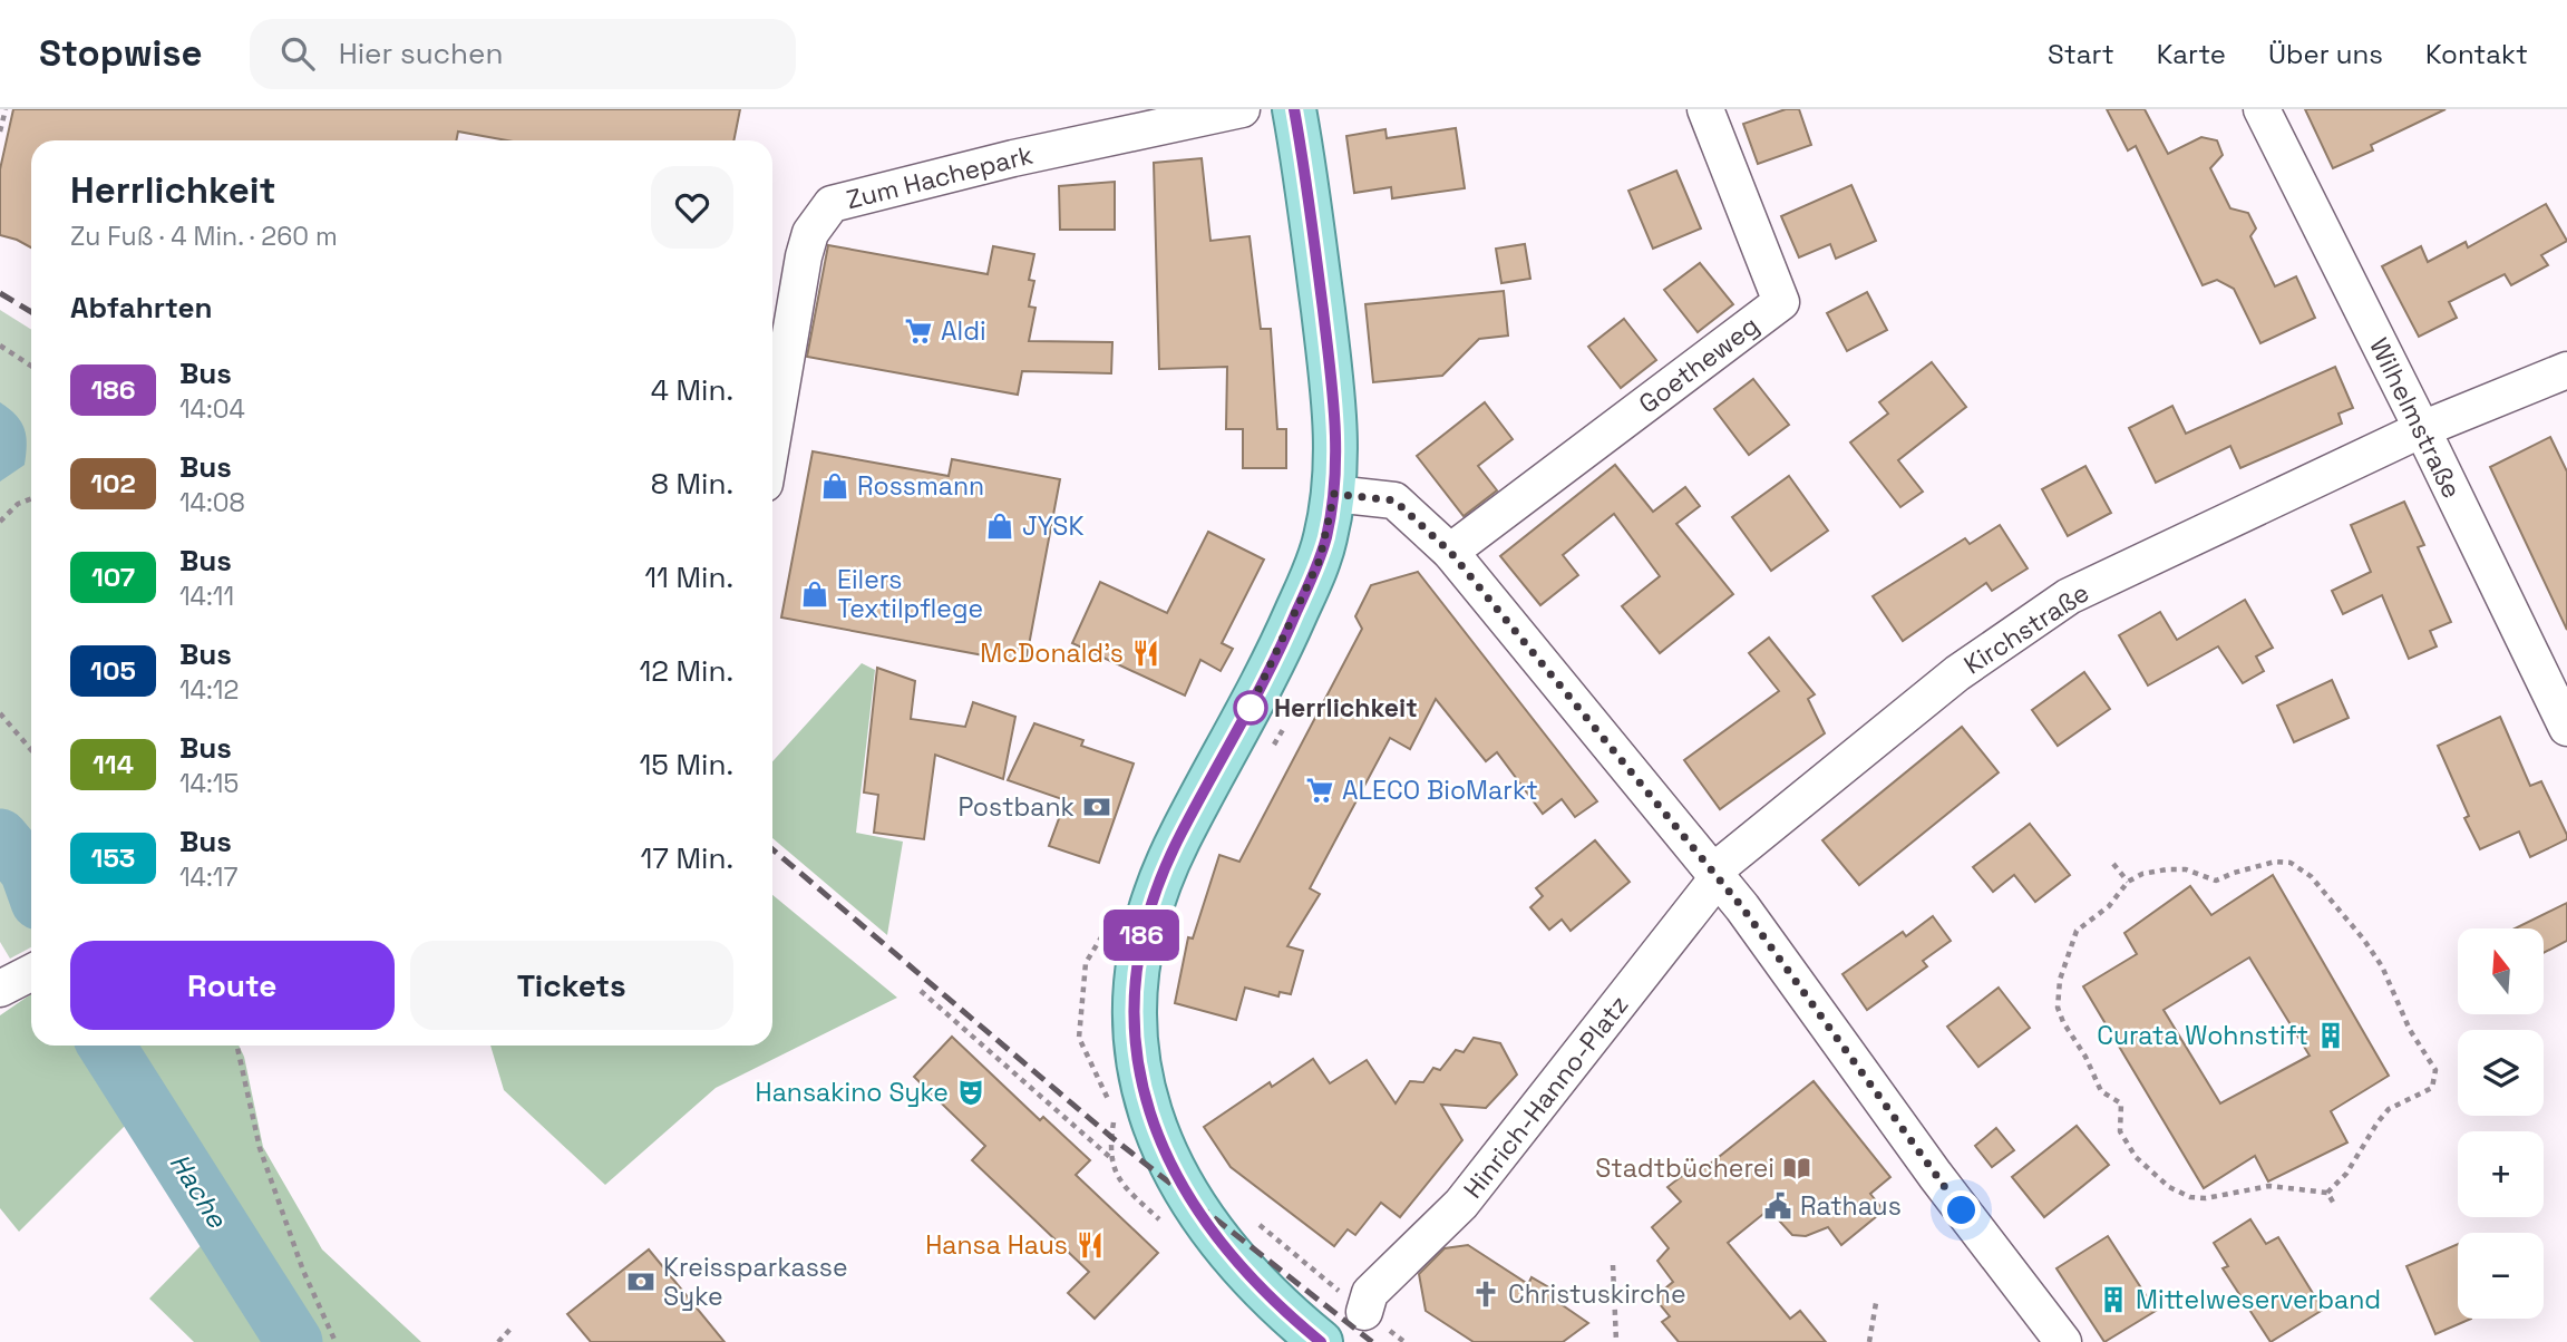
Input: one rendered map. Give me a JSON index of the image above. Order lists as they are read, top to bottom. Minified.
{"streets":{"street":["Zum Hachepark","Goetheweg","Wilhelmstraße","Kirchstraße","Hinrich-Hanno-Platz"]},"crossings":[["Wilhelmstraße","Kirchstraße"],["Kirchstraße","Hinrich-Hanno-Platz"]],"water":["Hache"],"places":{"supermarket":["Aldi","ALECO BioMarkt"],"shop":["Rossmann","JYSK","Eilers Textilpflege"],"restaurant":["McDonald's","Hansa Haus"],"other":["Herrlichkeit"],"bank":["Postbank","Kreissparkasse Syke"],"building":["Curata Wohnstift","Mittelweserverband"],"theatre":["Hansakino Syke"],"library":["Stadtbücherei"],"public building":["Rathaus"],"church":["Christuskirche"]},"lines":["bus line 186"],"north":"top","page":{"header":"Stopwise","search":"Hier suchen","nav":["Start","Karte","Über uns","Kontakt"],"on_map":"186","heading":[["Herrlichkeit","Zu Fuß · 4 Min. · 260 m"],"Abfahrten"],"list":[{"mark":"186","name":"Bus","note":"14:04","value":"4 Min."},{"mark":"102","name":"Bus","note":"14:08","value":"8 Min."},{"mark":"107","name":"Bus","note":"14:11","value":"11 Min."},{"mark":"105","name":"Bus","note":"14:12","value":"12 Min."},{"mark":"114","name":"Bus","note":"14:15","value":"15 Min."},{"mark":"153","name":"Bus","note":"14:17","value":"17 Min."}],"buttons":["Route","Tickets"],"map_buttons":["+","−"]}}
